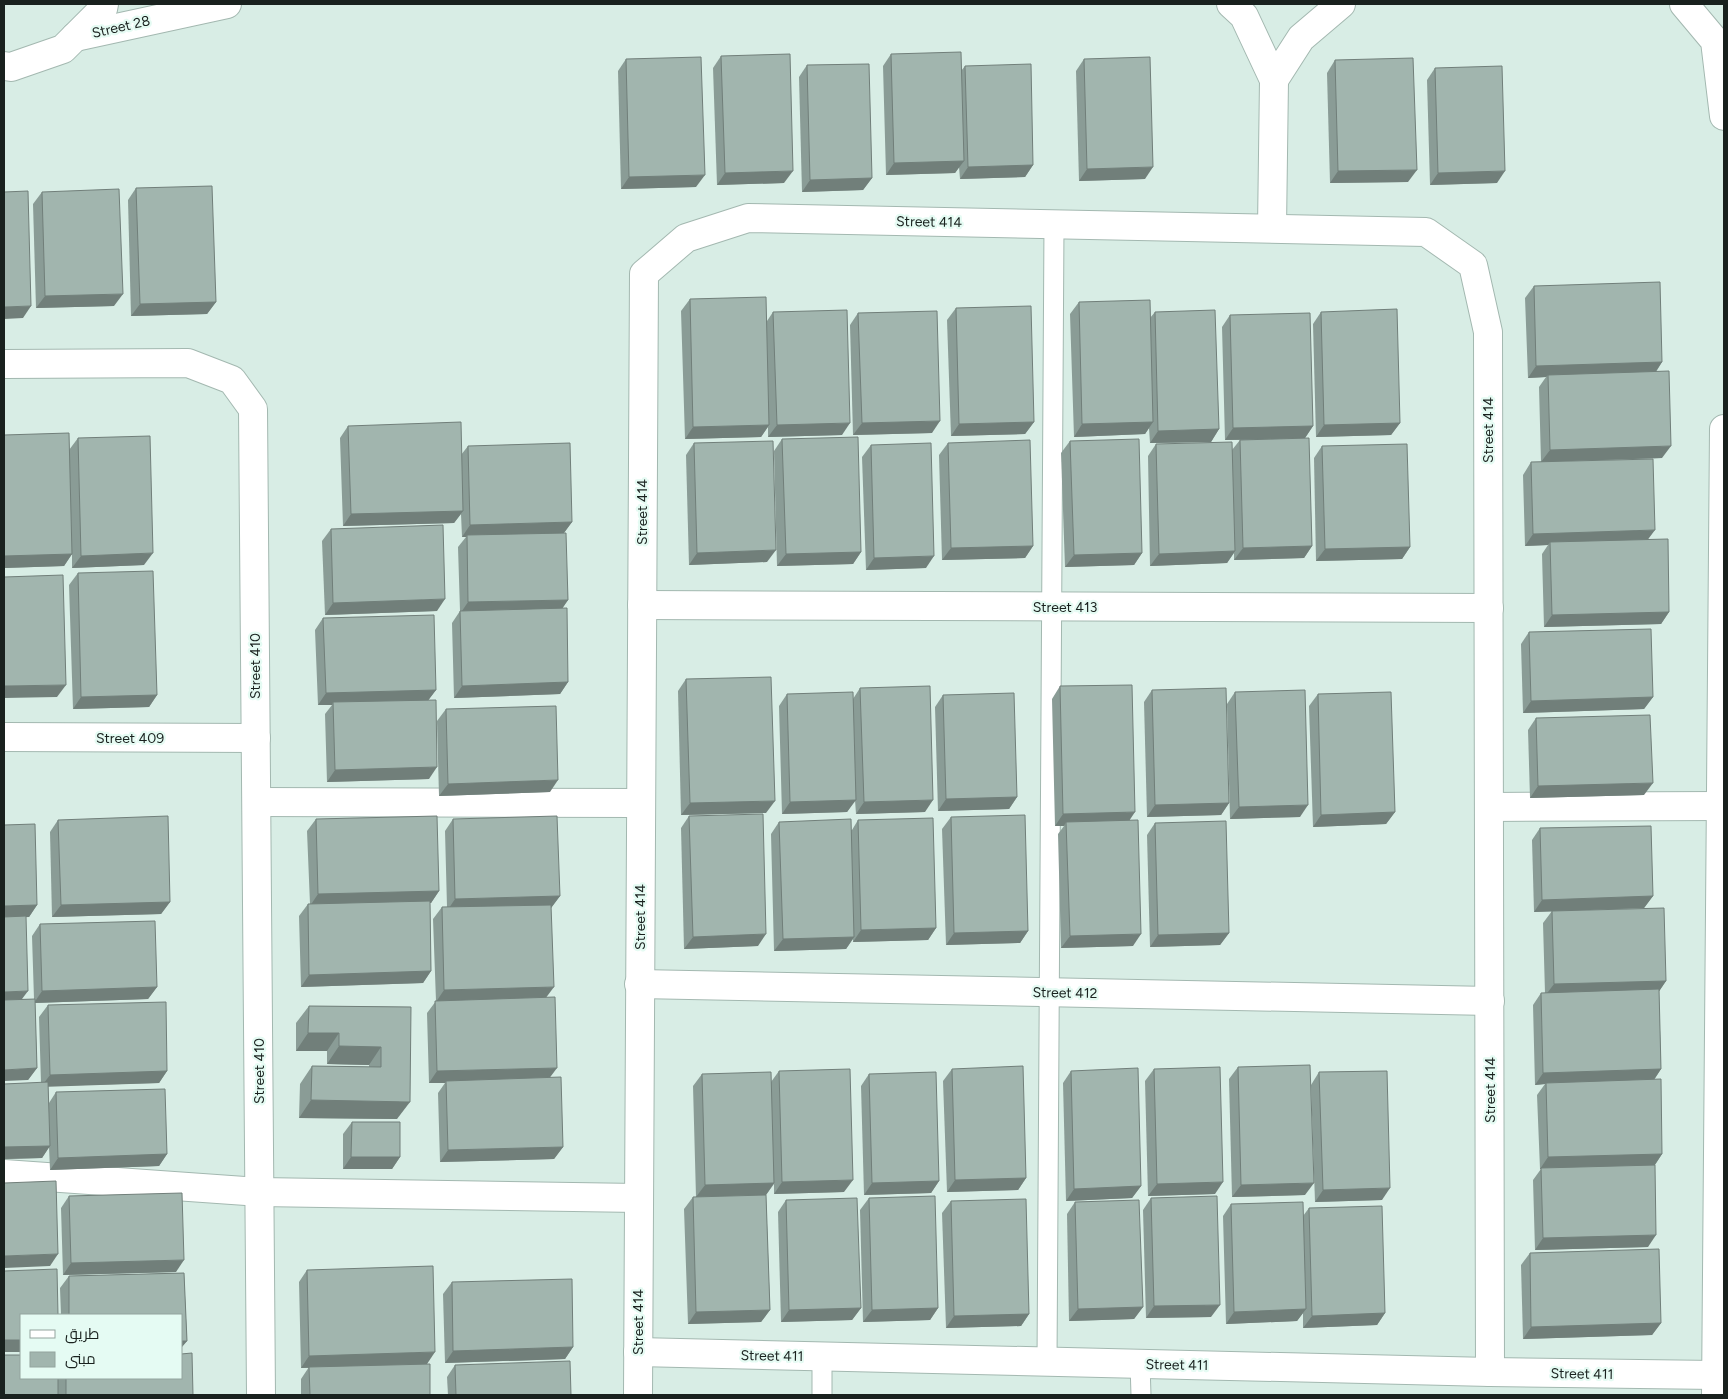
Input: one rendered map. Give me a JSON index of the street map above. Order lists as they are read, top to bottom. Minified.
{"streets":{"street":["Street 28","Street 414","Street 413","Street 410","Street 409","Street 412","Street 411"]},"crossings":[["Street 414","Street 413"],["Street 414","Street 412"],["Street 414","Street 411"],["Street 410","Street 409"]],"legend":["طريق","مبنى"]}
